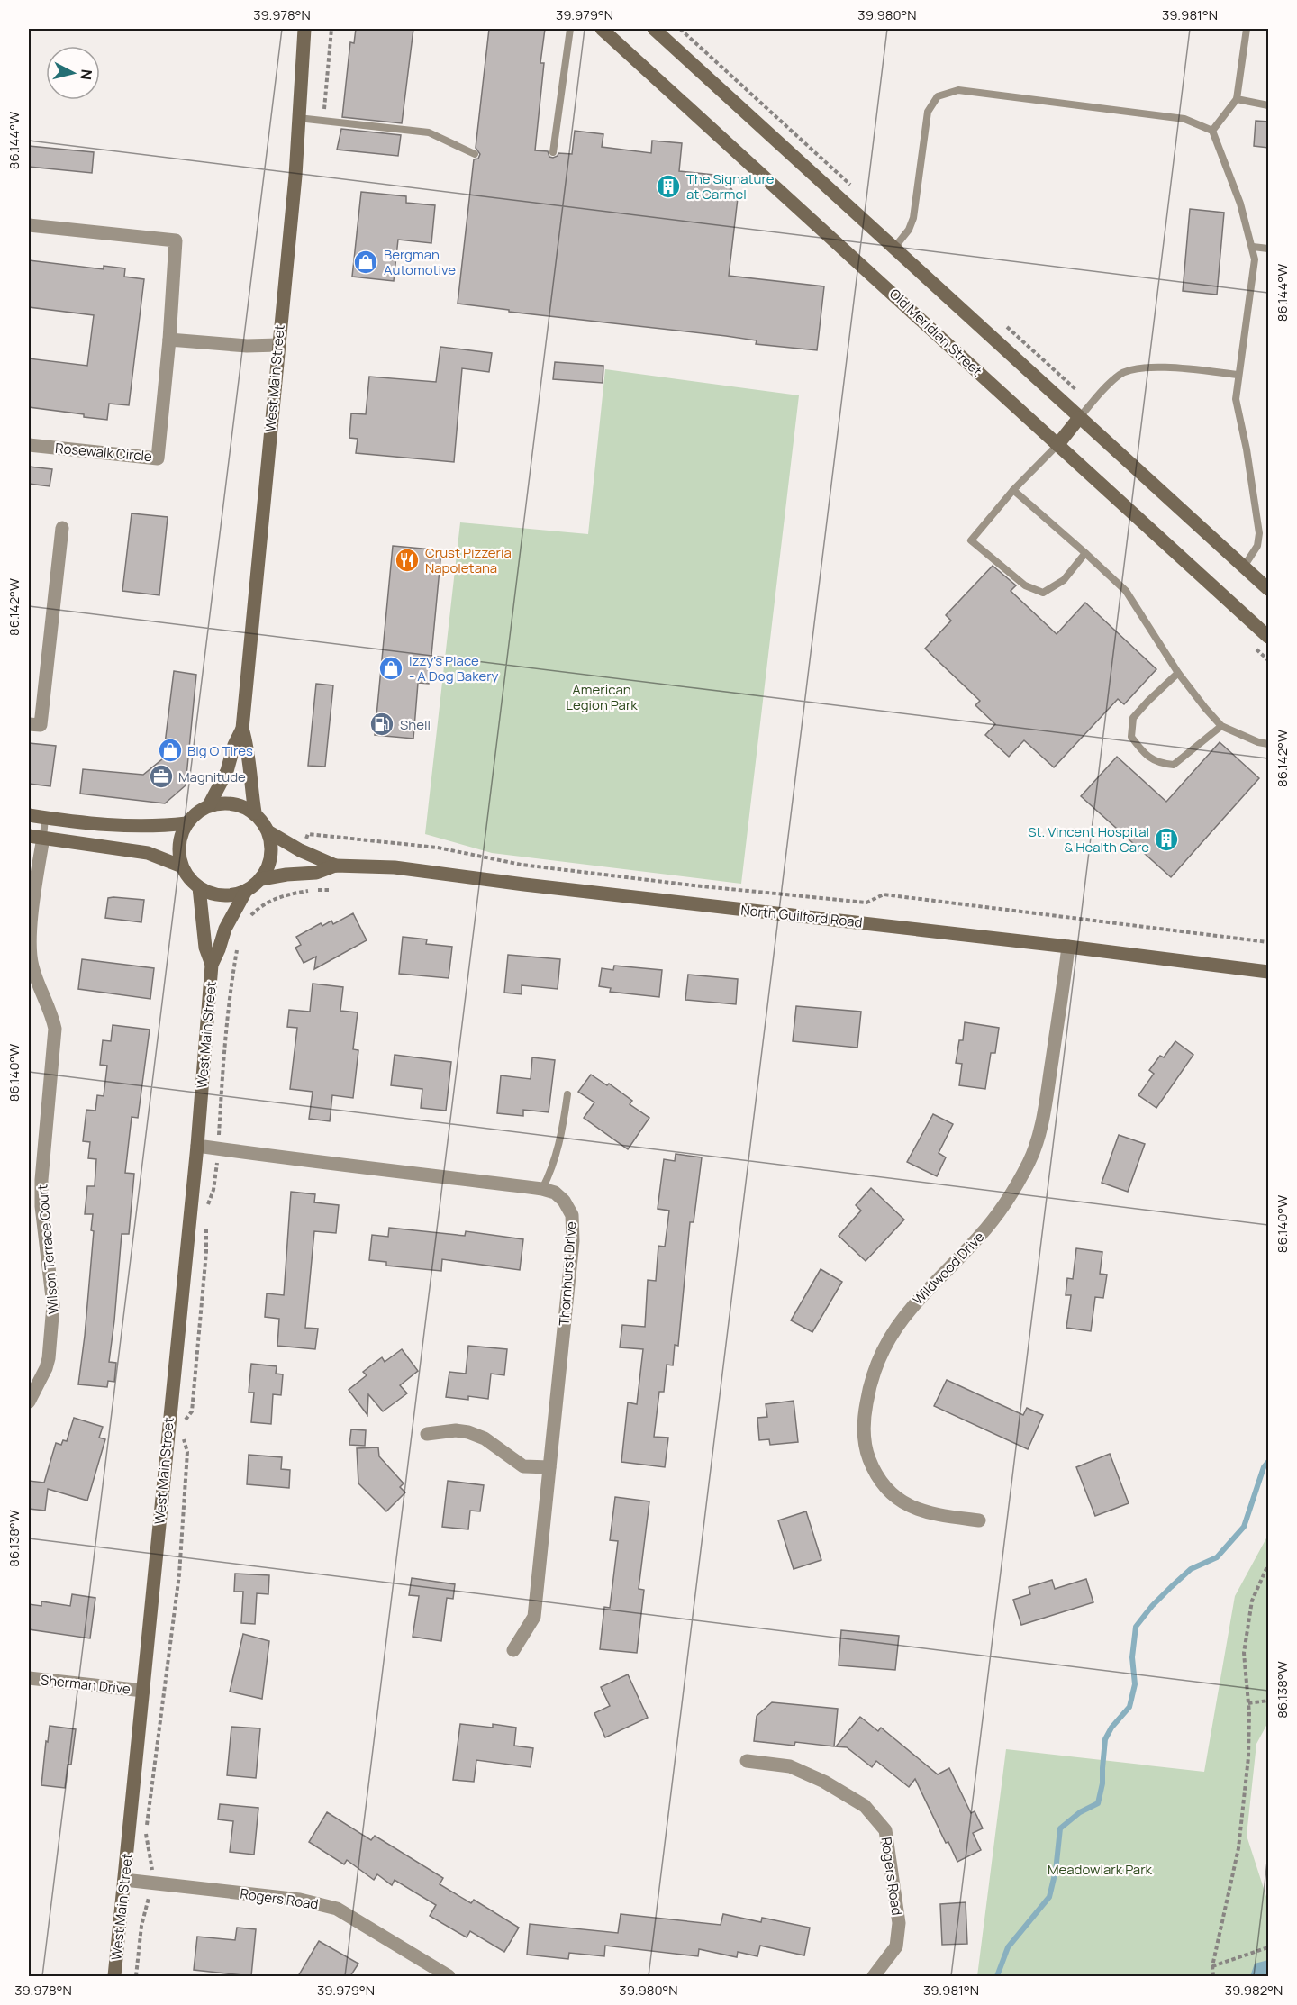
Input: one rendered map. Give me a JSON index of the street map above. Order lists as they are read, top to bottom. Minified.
{"streets":{"main road":["Old Meridian Street","West Main Street","North Guilford Road"],"street":["Rosewalk Circle","Wilson Terrace Court","Wildwood Drive","Thornhurst Drive","Sherman Drive","Rogers Road"]},"crossings":[["West Main Street","North Guilford Road"],["West Main Street","Thornhurst Drive"],["West Main Street","Sherman Drive"],["West Main Street","Rogers Road"],["North Guilford Road","Wildwood Drive"]],"parks":["American Legion Park","Meadowlark Park"],"places":{"building":["The Signature at Carmel","St. Vincent Hospital & Health Care"],"shop":["Bergman Automotive","Izzy's Place - A Dog Bakery","Big O Tires"],"restaurant":["Crust Pizzeria Napoletana"],"fuel station":["Shell"],"office":["Magnitude"]},"north":"right","coordinates":["39.978°N","39.979°N","39.980°N","39.981°N","86.144°W","86.142°W","86.140°W","86.138°W","39.982°N"]}
